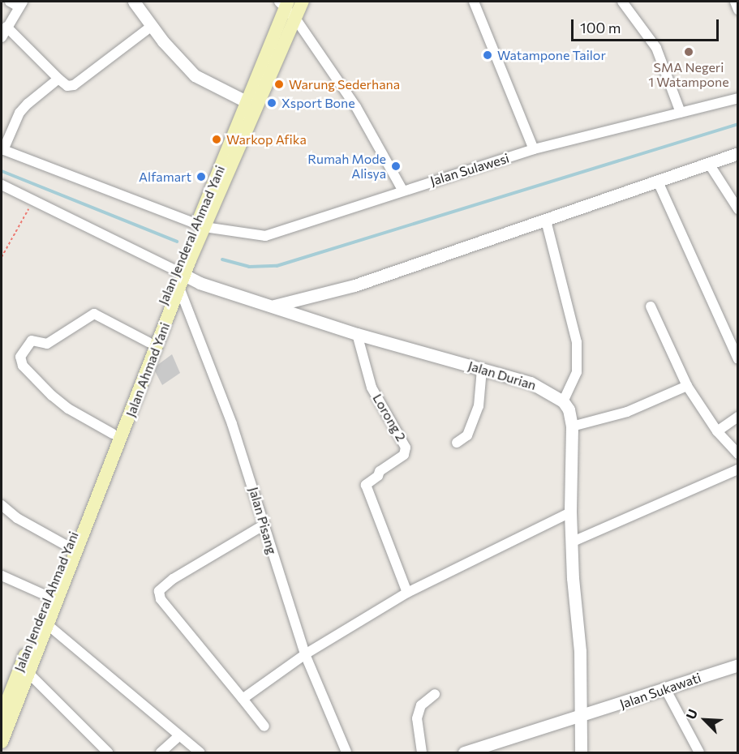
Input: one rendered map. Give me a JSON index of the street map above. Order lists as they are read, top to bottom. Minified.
{"streets":{"main road":["Jalan Jenderal Ahmad Yani","Jalan Ahmad Yani"],"street":["Jalan Sulawesi","Jalan Durian","Lorong 2","Jalan Pisang","Jalan Sukawati"]},"crossings":[["Jalan Sulawesi","Jalan Jenderal Ahmad Yani"],["Jalan Sulawesi","Jalan Ahmad Yani"],["Jalan Jenderal Ahmad Yani","Jalan Ahmad Yani"],["Jalan Jenderal Ahmad Yani","Jalan Durian"],["Jalan Jenderal Ahmad Yani","Jalan Pisang"],["Jalan Ahmad Yani","Jalan Durian"],["Jalan Ahmad Yani","Jalan Pisang"],["Jalan Durian","Lorong 2"],["Jalan Durian","Jalan Pisang"]],"places":["SMA Negeri 1 Watampone","Watampone Tailor","Warung Sederhana","Xsport Bone","Warkop Afika","Rumah Mode Alisya","Alfamart"],"scale_bar":"100 m","north":"top left"}
